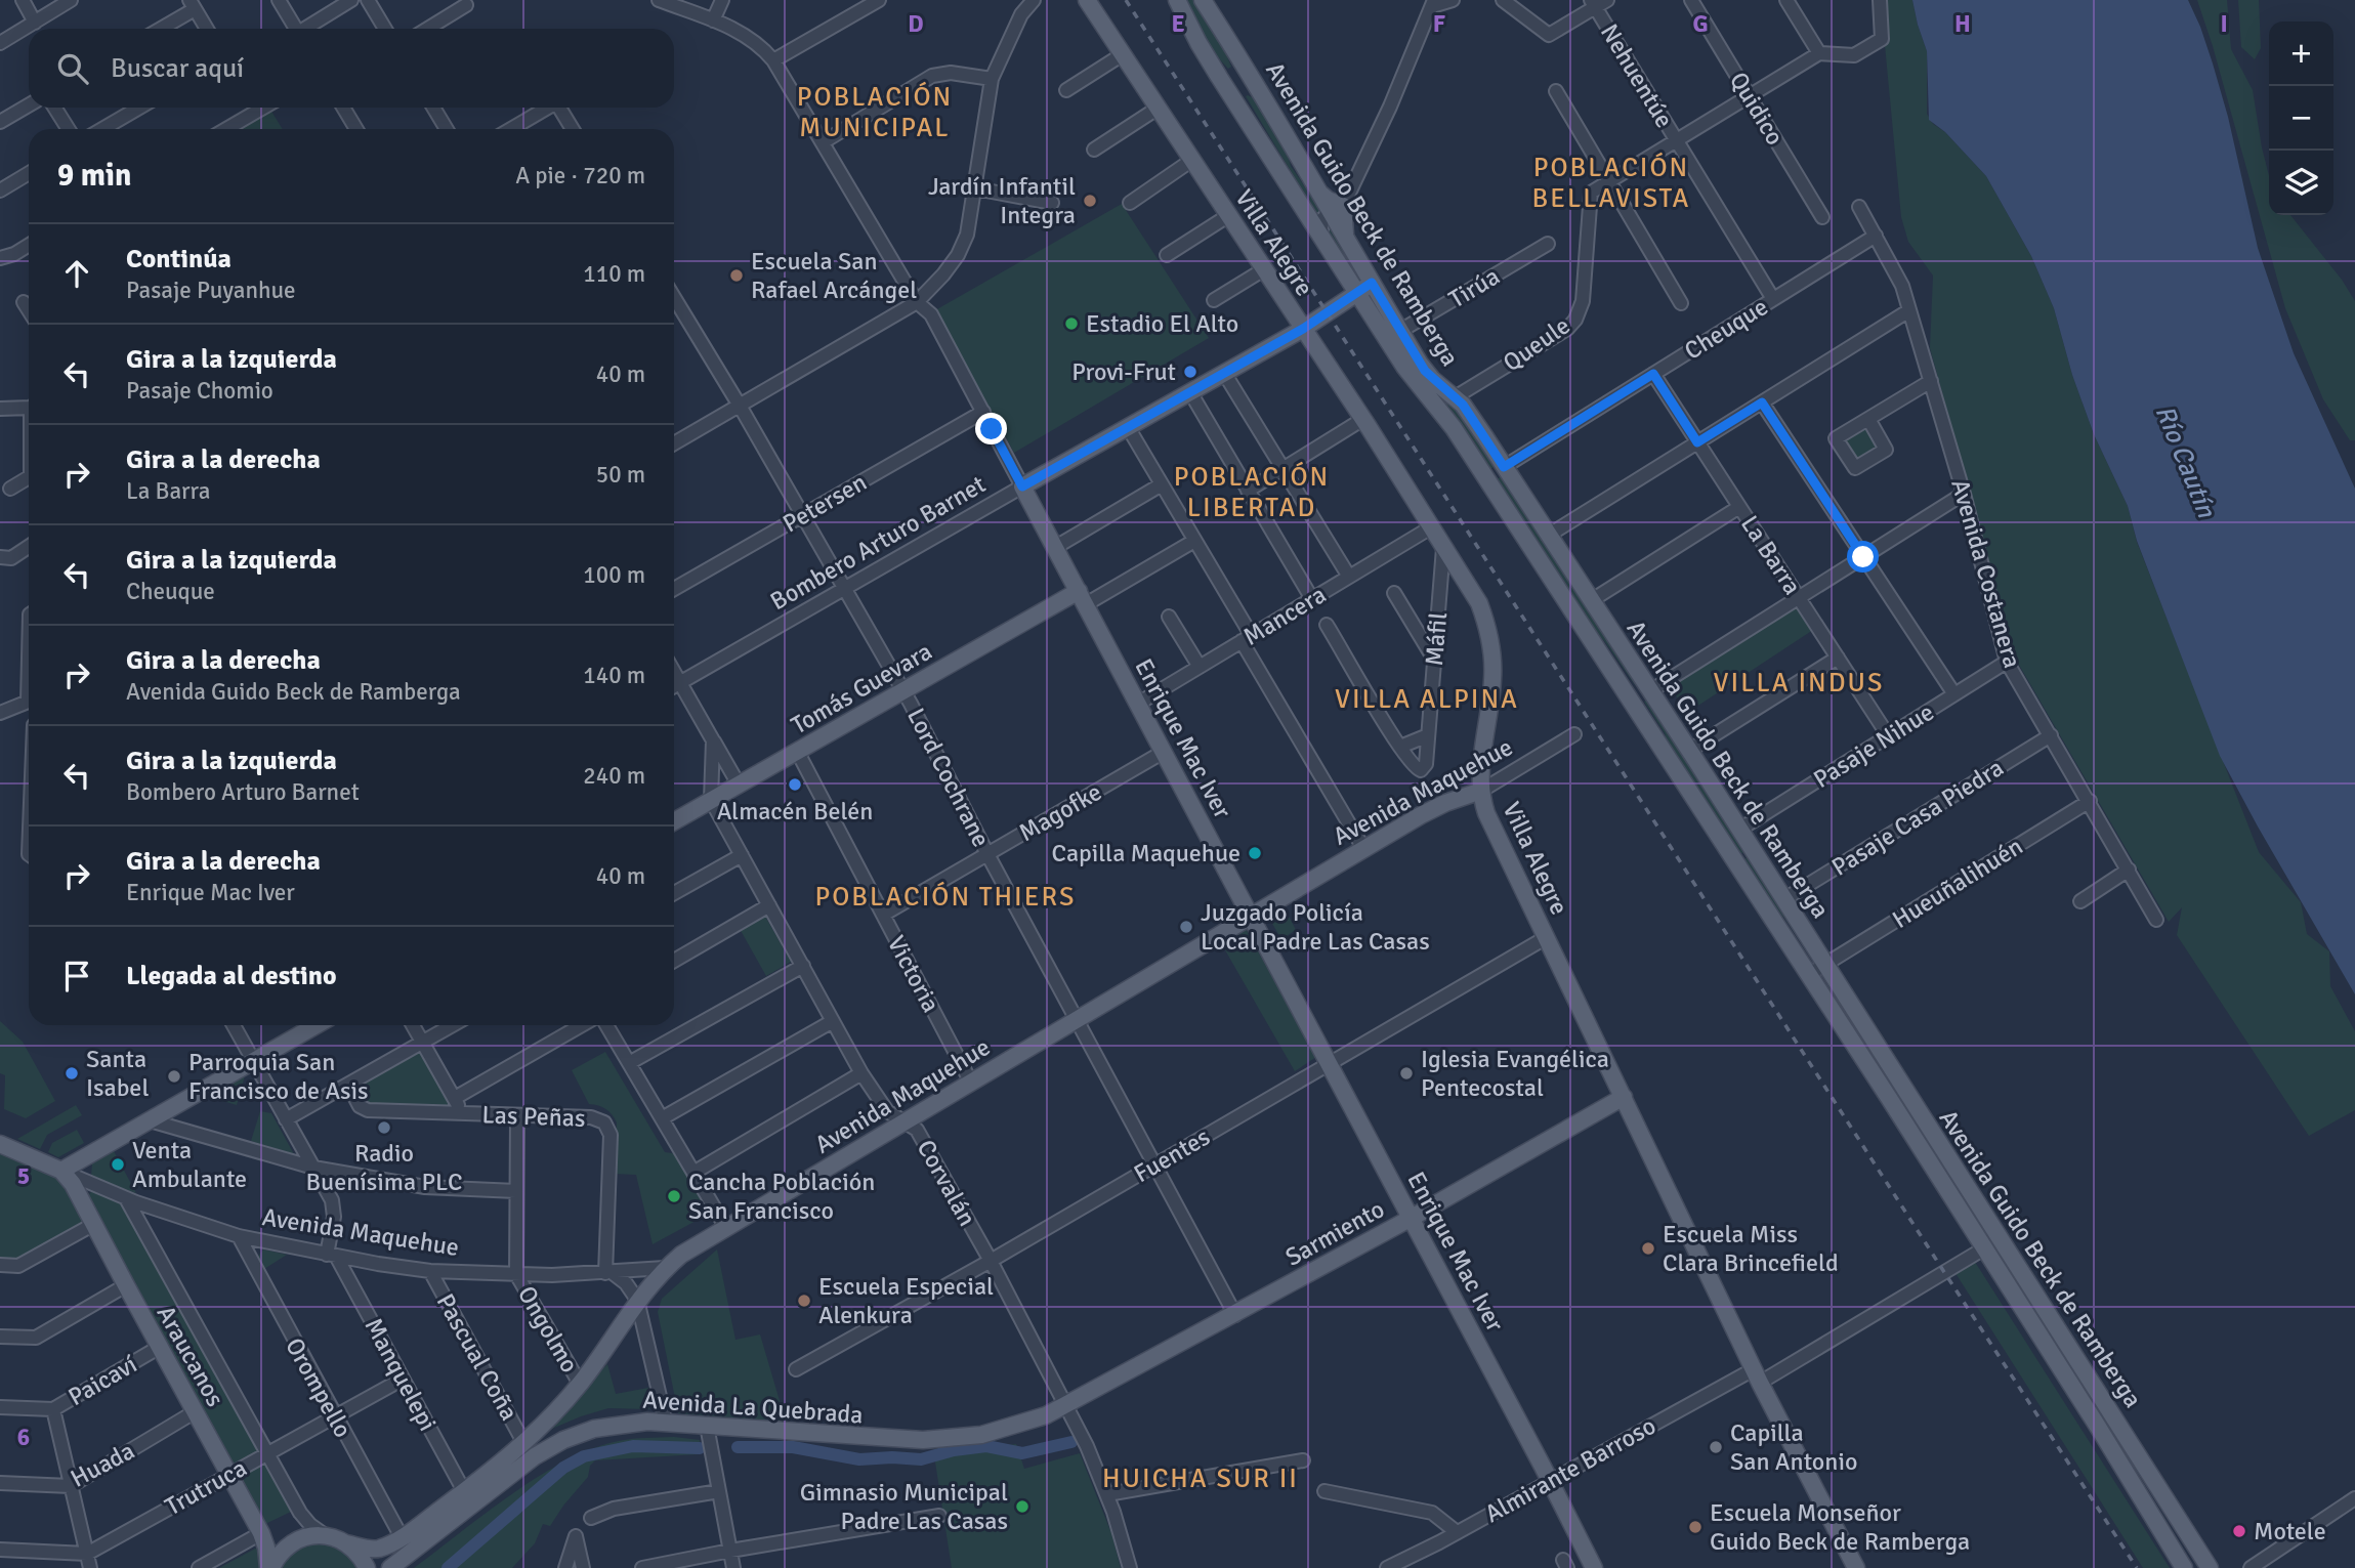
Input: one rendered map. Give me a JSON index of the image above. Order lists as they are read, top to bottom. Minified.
{"streets":{"main road":["Avenida Guido Beck de Ramberga","Villa Alegre","Bombero Arturo Barnet","Tomás Guevara","Enrique Mac Iver","Avenida Maquehue","Sarmiento","Araucanos","Avenida La Quebrada"],"street":["Nehuentúe","Quidico","Tirúa","Cheuque","Queule","Petersen","La Barra","Avenida Costanera","Mancera","Máfil","Pasaje Nihue","Lord Cochrane","Magofke","Pasaje Casa Piedra","Hueuñalihuén","Victoria","Las Peñas","Fuentes","Corvalán","Ongolmo","Pascual Coña","Manquelepi","Paicaví","Orompello","Huada","Almirante Barroso","Trutruca"]},"crossings":[["Nehuentúe","Cheuque"],["Nehuentúe","Queule"],["Quidico","Queule"],["Avenida Guido Beck de Ramberga","Tirúa"],["Avenida Guido Beck de Ramberga","Cheuque"],["Avenida Guido Beck de Ramberga","Queule"],["Avenida Guido Beck de Ramberga","Bombero Arturo Barnet"],["Avenida Guido Beck de Ramberga","Pasaje Nihue"],["Avenida Guido Beck de Ramberga","Pasaje Casa Piedra"],["Avenida Guido Beck de Ramberga","Hueuñalihuén"],["Avenida Guido Beck de Ramberga","Almirante Barroso"],["Villa Alegre","Bombero Arturo Barnet"],["Villa Alegre","Mancera"],["Villa Alegre","Máfil"],["Villa Alegre","Avenida Maquehue"],["Villa Alegre","Fuentes"],["Villa Alegre","Sarmiento"],["Villa Alegre","Almirante Barroso"],["Cheuque","La Barra"],["Cheuque","Avenida Costanera"],["Petersen","Enrique Mac Iver"],["Petersen","Lord Cochrane"],["Bombero Arturo Barnet","Enrique Mac Iver"],["Bombero Arturo Barnet","Lord Cochrane"],["La Barra","Pasaje Nihue"],["Avenida Costanera","Pasaje Nihue"],["Avenida Costanera","Pasaje Casa Piedra"],["Avenida Costanera","Hueuñalihuén"],["Mancera","Enrique Mac Iver"],["Tomás Guevara","Enrique Mac Iver"],["Tomás Guevara","Lord Cochrane"],["Tomás Guevara","Victoria"],["Tomás Guevara","Corvalán"],["Enrique Mac Iver","Avenida Maquehue"],["Enrique Mac Iver","Magofke"],["Enrique Mac Iver","Fuentes"],["Enrique Mac Iver","Sarmiento"],["Enrique Mac Iver","Almirante Barroso"],["Lord Cochrane","Avenida Maquehue"],["Lord Cochrane","Magofke"],["Lord Cochrane","Fuentes"],["Lord Cochrane","Sarmiento"],["Avenida Maquehue","Victoria"],["Avenida Maquehue","Las Peñas"],["Avenida Maquehue","Corvalán"],["Avenida Maquehue","Ongolmo"],["Avenida Maquehue","Araucanos"],["Avenida Maquehue","Pascual Coña"],["Avenida Maquehue","Manquelepi"],["Avenida Maquehue","Orompello"],["Magofke","Victoria"],["Fuentes","Corvalán"],["Corvalán","Sarmiento"],["Corvalán","Avenida La Quebrada"],["Sarmiento","Avenida La Quebrada"],["Araucanos","Paicaví"],["Araucanos","Huada"],["Araucanos","Trutruca"],["Manquelepi","Trutruca"],["Orompello","Trutruca"]],"districts":["POBLACIÓN MUNICIPAL","POBLACIÓN BELLAVISTA","POBLACIÓN LIBERTAD","VILLA INDUS","VILLA ALPINA","POBLACIÓN THIERS","HUICHA SUR II"],"water":["Río Cautín"],"places":["Jardín Infantil Integra","Escuela San Rafael Arcángel","Estadio El Alto","Provi-Frut","Almacén Belén","Capilla Maquehue","Juzgado Policía Local Padre Las Casas","Santa Isabel","Iglesia Evangélica Pentecostal","Parroquia San Francisco de Asis","Radio Buenísima PLC","Venta Ambulante","Cancha Población San Francisco","Escuela Miss Clara Brincefield","Escuela Especial Alenkura","Capilla San Antonio","Gimnasio Municipal Padre Las Casas","Escuela Monseñor Guido Beck de Ramberga","Motele"],"page":{"map_buttons":["+","−"],"search":"Buscar aquí","heading":["9 min","A pie · 720 m"],"list":[["Continúa","Pasaje Puyanhue","110 m"],["Gira a la izquierda","Pasaje Chomio","40 m"],["Gira a la derecha","La Barra","50 m"],["Gira a la izquierda","Cheuque","100 m"],["Gira a la derecha","Avenida Guido Beck de Ramberga","140 m"],["Gira a la izquierda","Bombero Arturo Barnet","240 m"],["Gira a la derecha","Enrique Mac Iver","40 m"],"Llegada al destino"]},"grid":{"columns":["D","E","F","G","H","I"],"rows":["5","6"]}}
